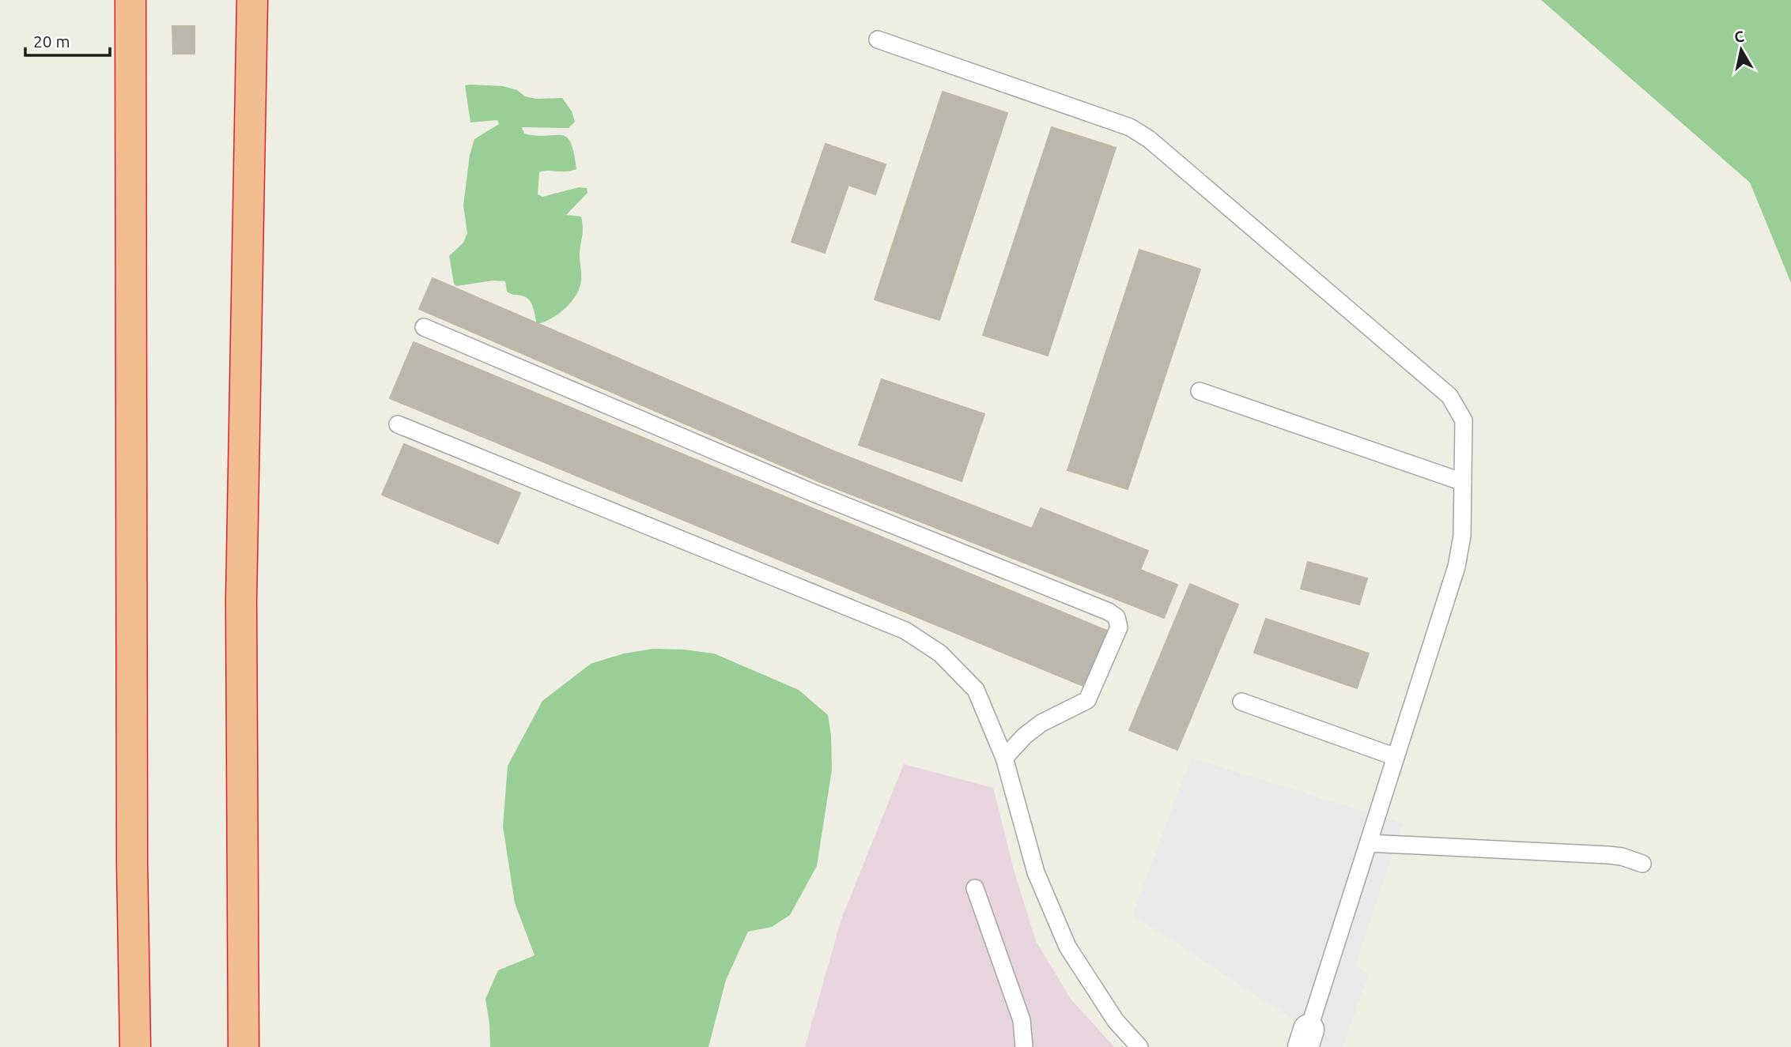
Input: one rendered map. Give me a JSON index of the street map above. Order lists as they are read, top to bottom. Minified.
{"scale_bar":"20 m","north":"top"}
